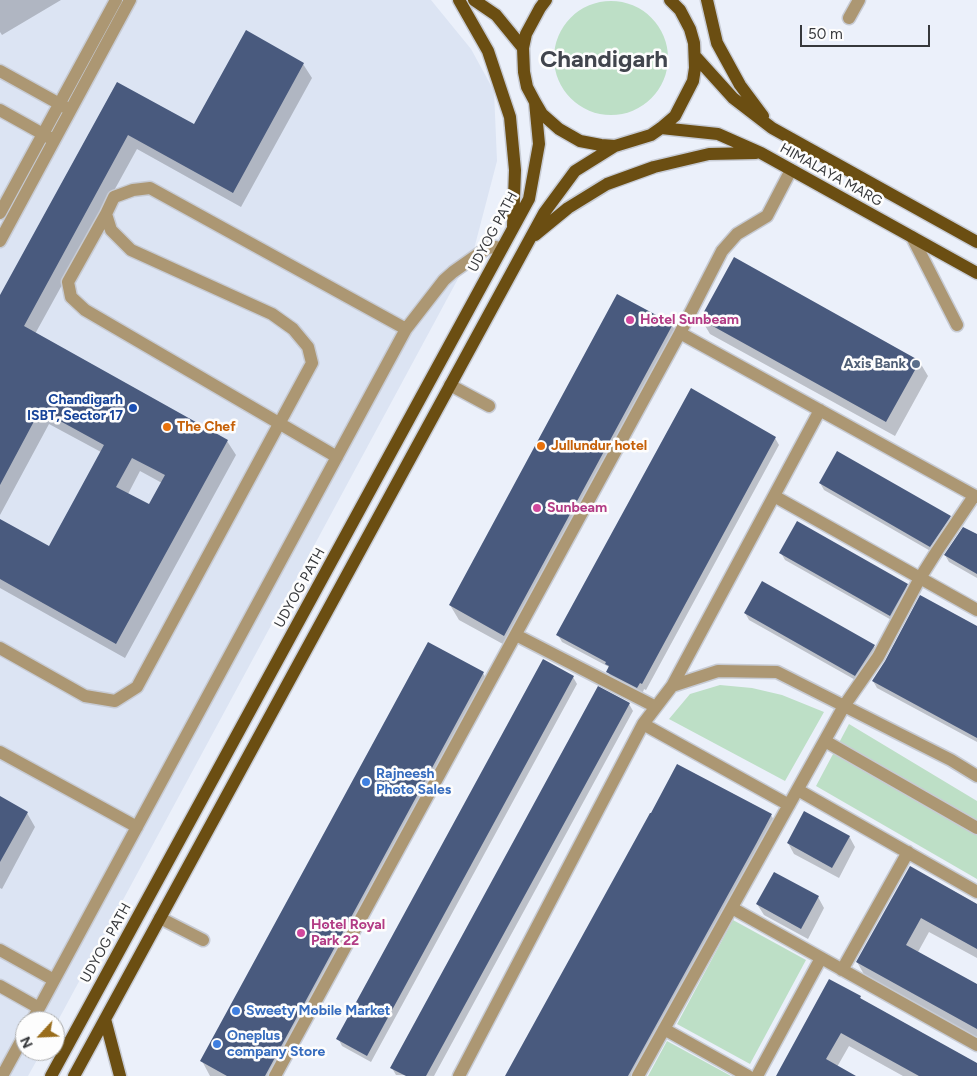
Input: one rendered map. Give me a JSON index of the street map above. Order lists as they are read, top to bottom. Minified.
{"streets":{"main road":["HIMALAYA MARG","UDYOG PATH"]},"districts":["Chandigarh"],"places":["Hotel Sunbeam","Axis Bank","Chandigarh ISBT, Sector 17","The Chef","Jullundur hotel","Sunbeam","Rajneesh Photo Sales","Hotel Royal Park 22","Sweety Mobile Market","Oneplus company Store"],"scale_bar":"50 m","north":"bottom left"}
